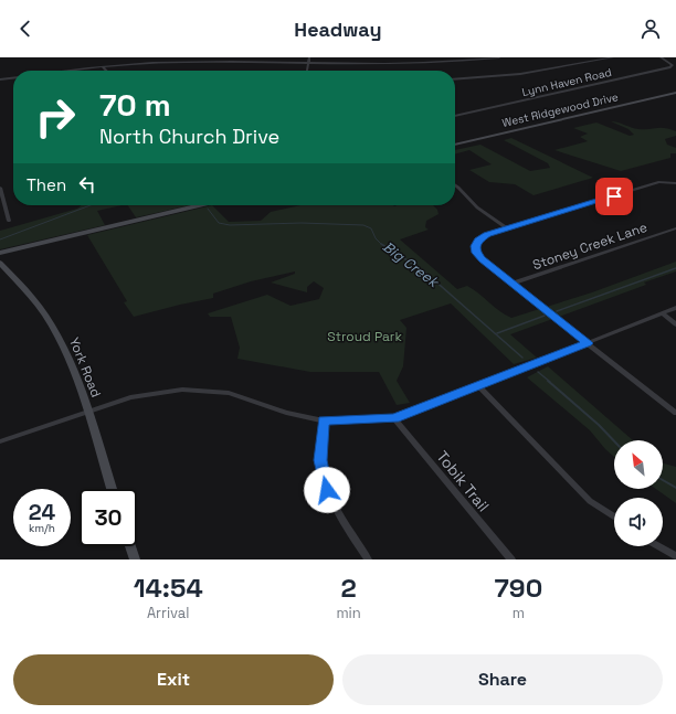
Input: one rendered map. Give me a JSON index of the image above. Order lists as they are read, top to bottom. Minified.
{"streets":{"main road":["West Ridgewood Drive","York Road"],"street":["Lynn Haven Road","Stoney Creek Lane","Tobik Trail"]},"water":["Big Creek"],"parks":["Stroud Park"],"north":"top left","page":{"header":"Headway","turn":["70 m","North Church Drive"],"then":"Then","speed":"24 km/h","limit":"30","eta":["14:54","Arrival","2","min","790","m"],"buttons":["Exit","Share"]}}
